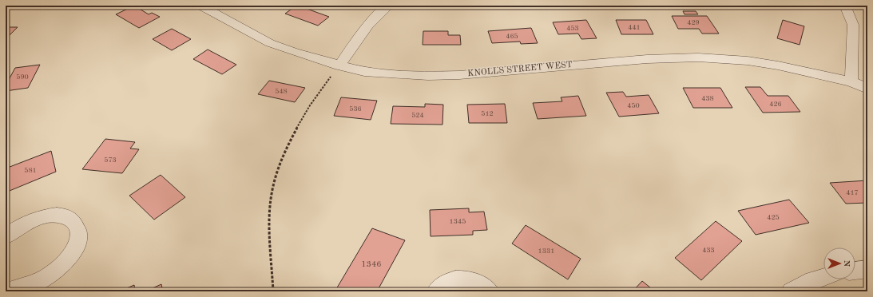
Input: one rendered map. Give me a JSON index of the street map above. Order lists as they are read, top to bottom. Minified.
{"streets":{"street":["KNOLLS STREET WEST"]},"house_numbers":["429","441","453","465","590","548","438","426","450","536","512","524","573","581","417","425","1345","433","1331","1346"],"north":"right"}
